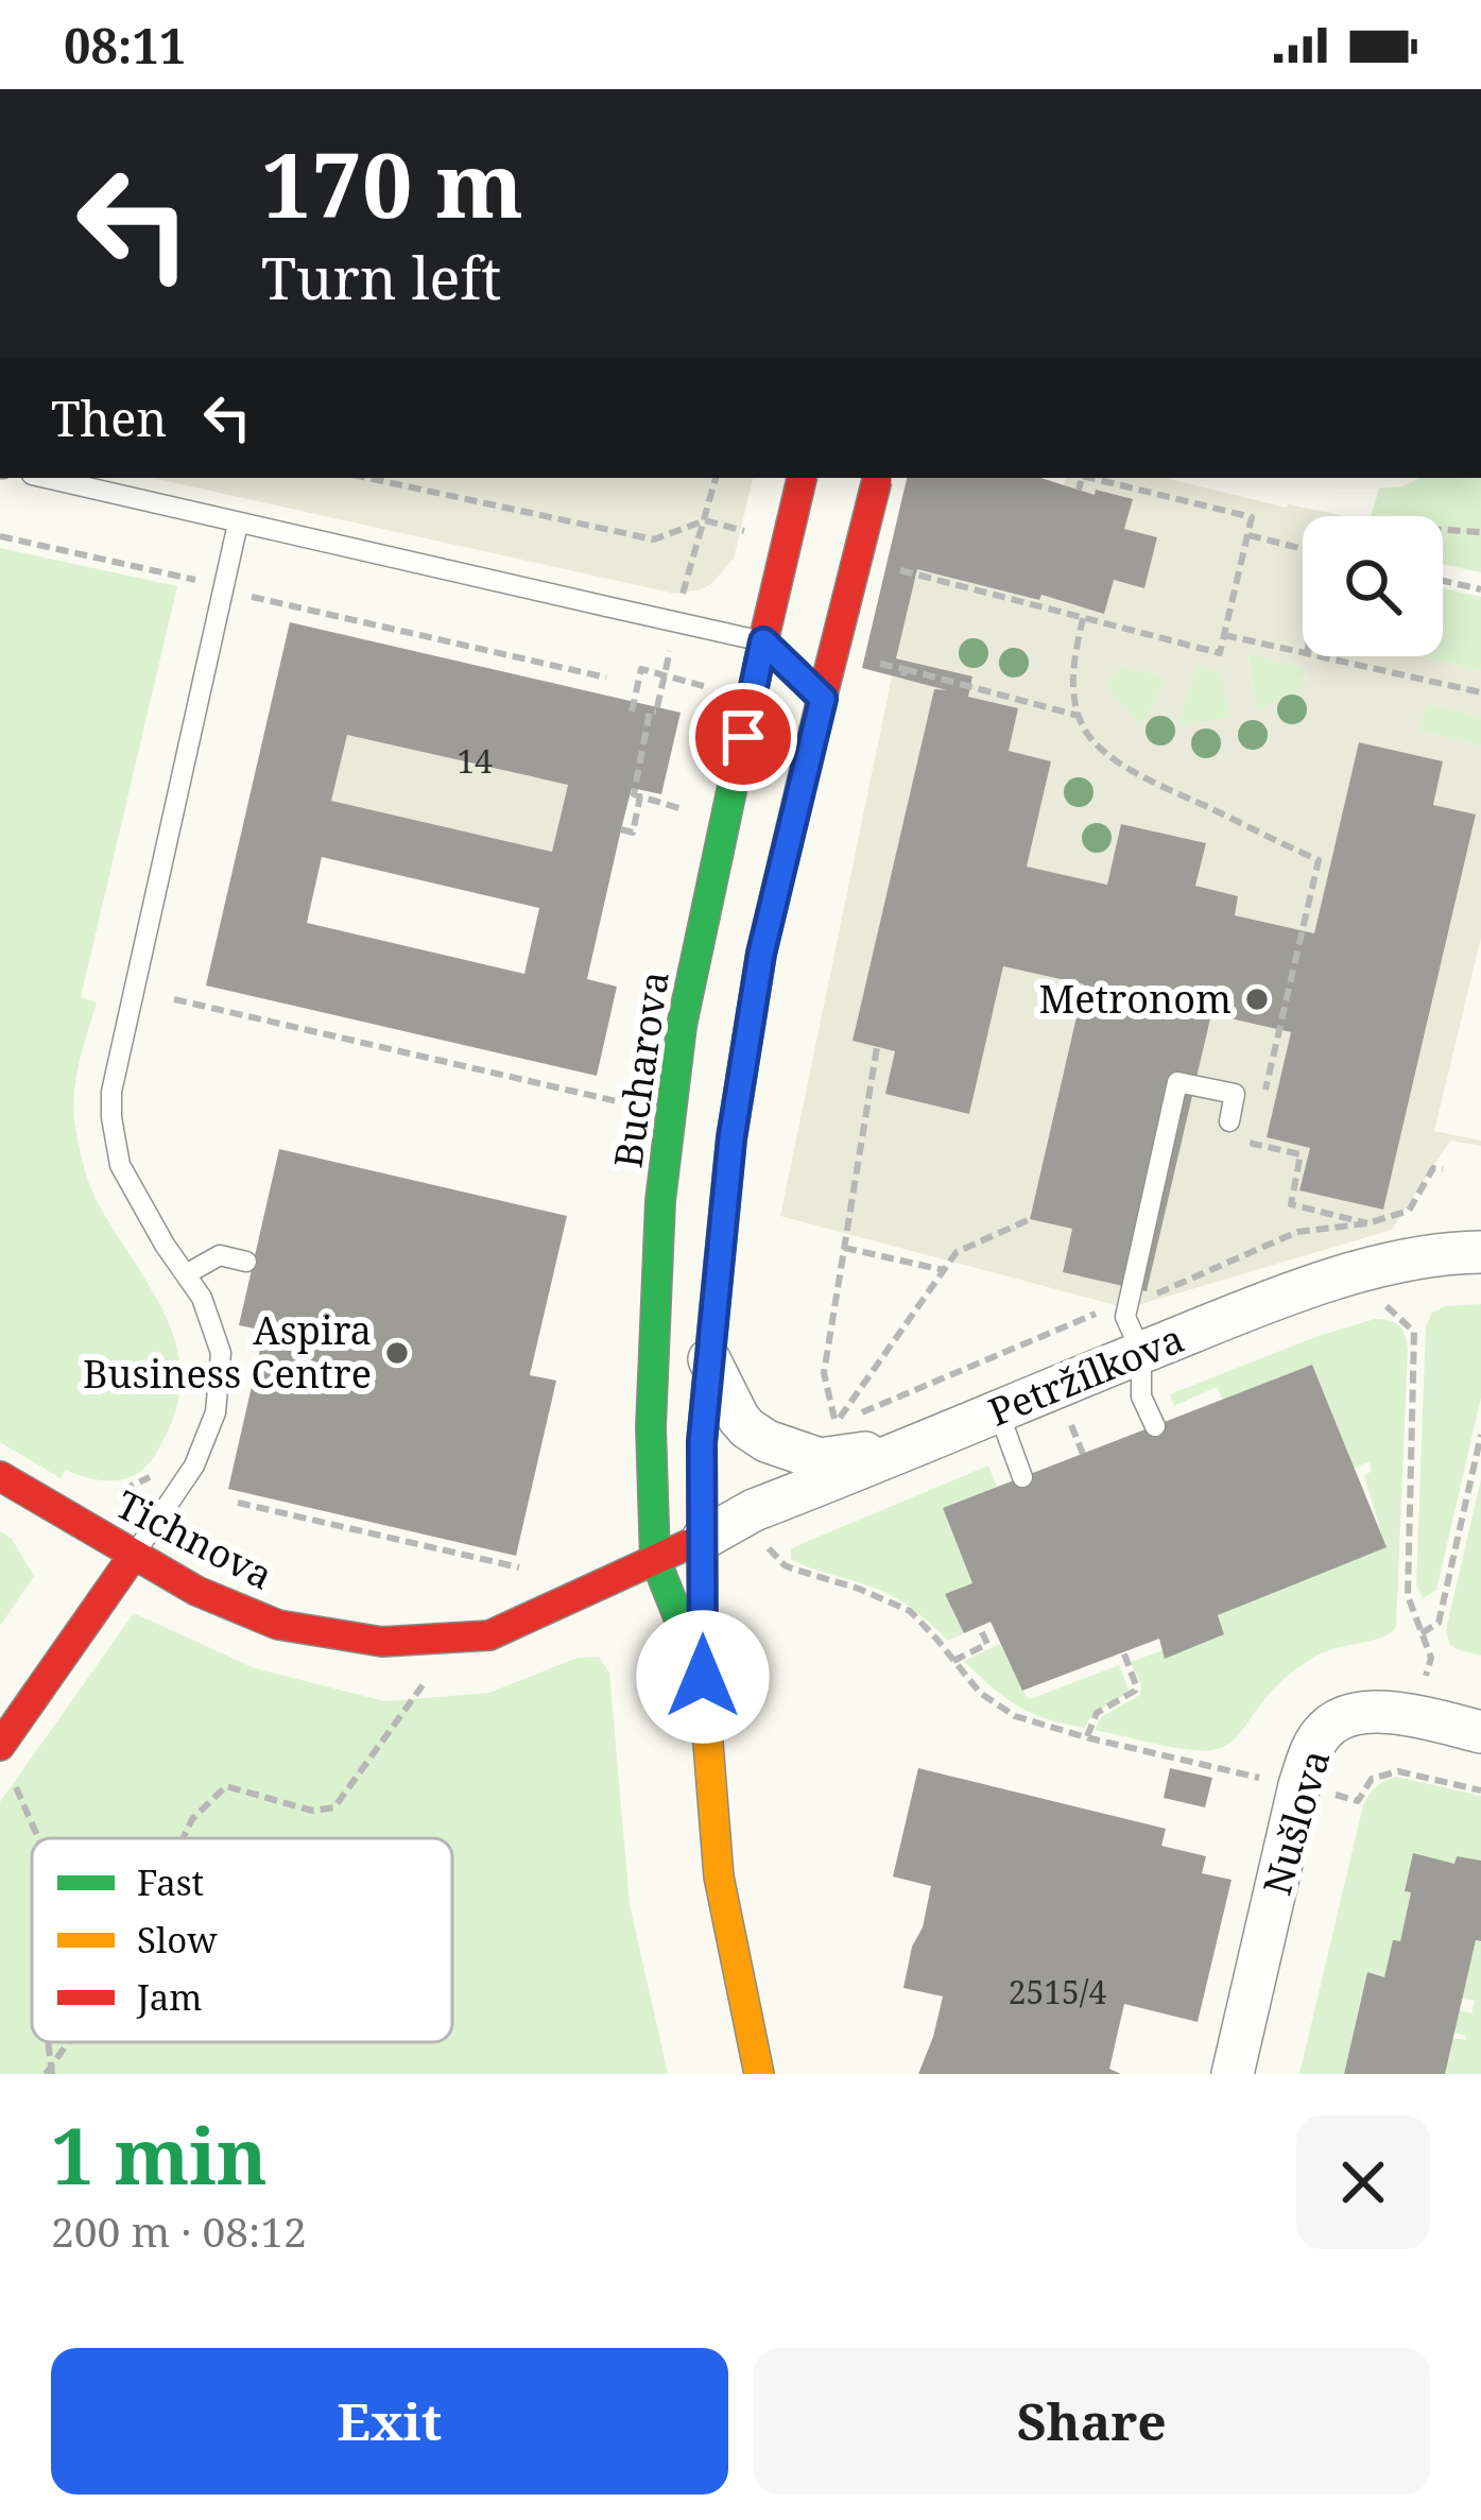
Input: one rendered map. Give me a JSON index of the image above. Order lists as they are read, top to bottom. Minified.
{"streets":{"main road":["Bucharova","Tichnova"],"street":["Petržílkova","Nušlova"]},"crossings":[["Bucharova","Petržílkova"],["Bucharova","Tichnova"],["Petržílkova","Tichnova"]],"places":["Metronom","Aspira Business Centre"],"house_numbers":["14","2515/4"],"legend":["Fast","Slow","Jam"],"page":{"status":"08:11","turn":["170 m","Turn left"],"then":"Then","heading":["1 min","200 m · 08:12"],"buttons":["Exit","Share"]}}
